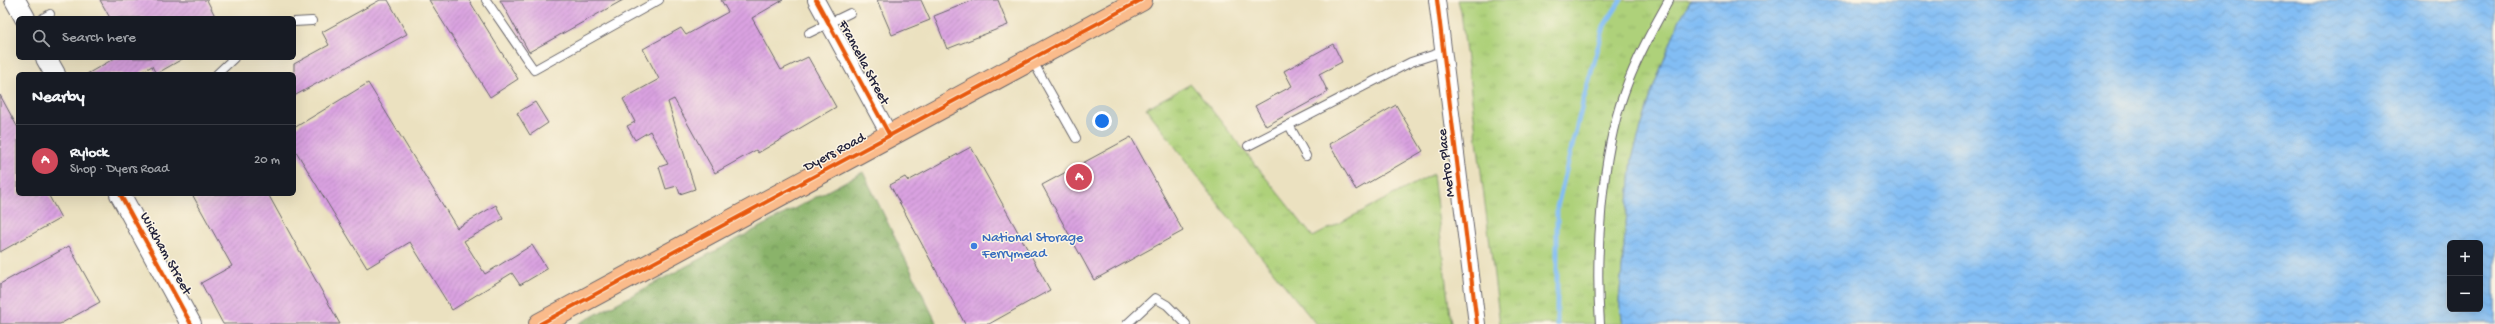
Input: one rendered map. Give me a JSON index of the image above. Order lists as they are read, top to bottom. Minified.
{"streets":{"highway":["Dyers Road"],"street":["Francella Street","Metro Place","Wickham Street"]},"crossings":[["Francella Street","Dyers Road"]],"places":["National Storage Ferrymead"],"page":{"search":"Search here","heading":"Nearby","list":[{"mark":"A","name":"Rylock","note":"Shop · Dyers Road","value":"20 m"}],"pins":"A","map_buttons":["+","−"]}}
